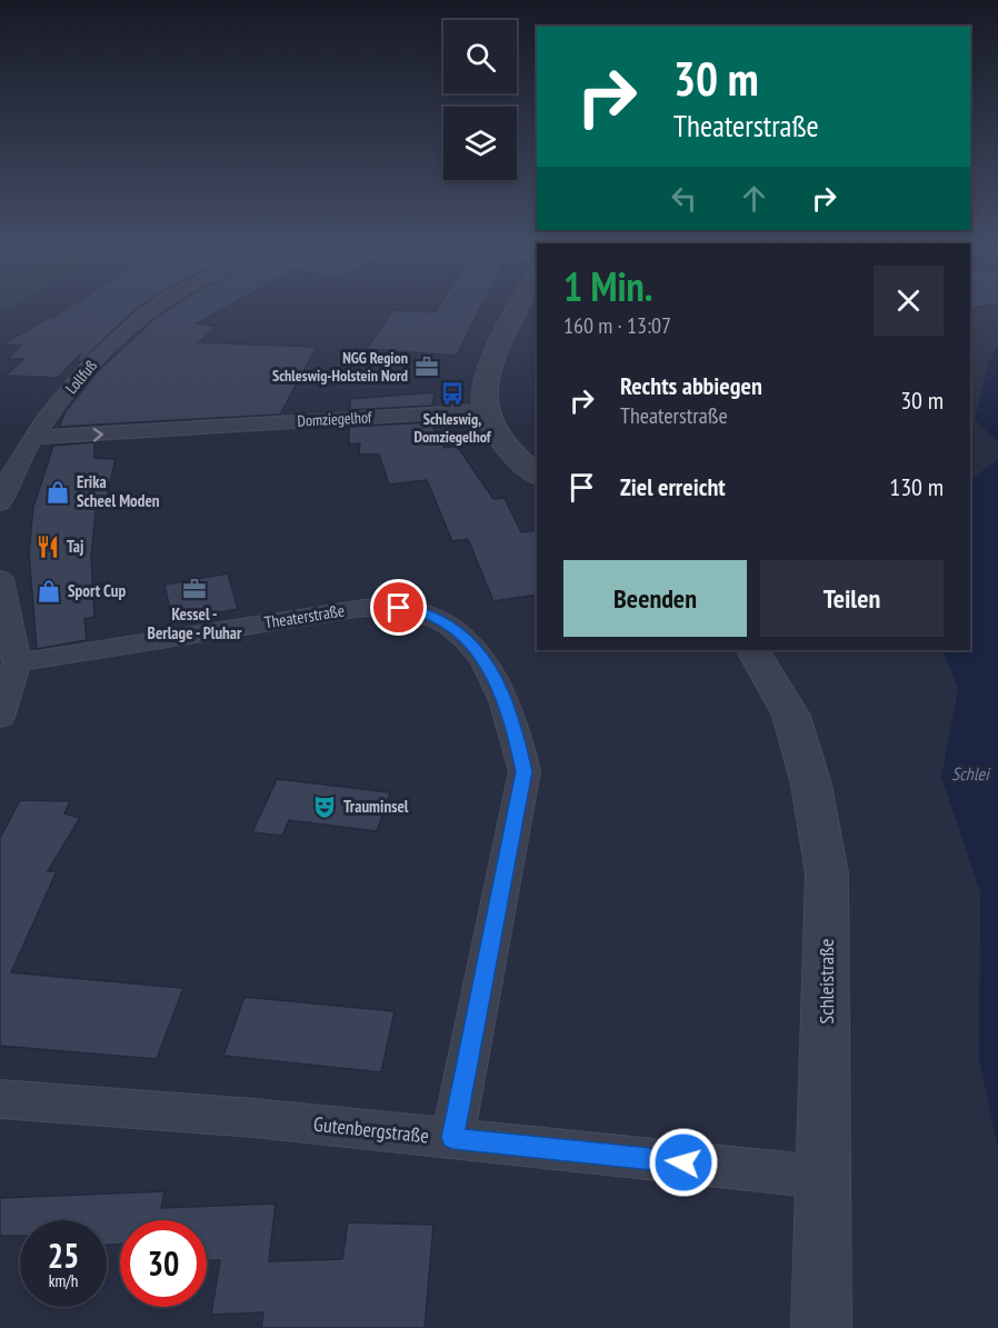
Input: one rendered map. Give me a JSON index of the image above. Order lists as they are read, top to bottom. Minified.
{"streets":{"street":["Lollfuß","Domziegelhof","Theaterstraße","Schleistraße","Gutenbergstraße"]},"crossings":[["Lollfuß","Domziegelhof"],["Theaterstraße","Gutenbergstraße"],["Schleistraße","Gutenbergstraße"]],"one_way":["Domziegelhof"],"water":["Schlei"],"places":{"office":["NGG Region Schleswig-Holstein Nord","Kessel - Berlage - Pluhar"],"bus stop":["Schleswig, Domziegelhof"],"shop":["Erika Scheel Moden","Sport Cup"],"restaurant":["Taj"],"theatre":["Trauminsel"]},"page":{"turn":["30 m","Theaterstraße"],"heading":["1 Min.","160 m · 13:07"],"list":[{"name":"Rechts abbiegen","note":"Theaterstraße","value":"30 m"},{"name":"Ziel erreicht","value":"130 m"}],"buttons":["Beenden","Teilen"],"speed":"25 km/h","limit":"30"}}
